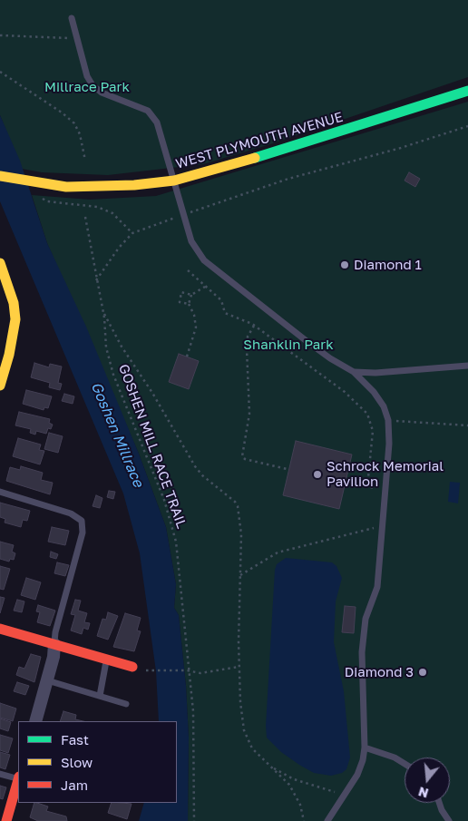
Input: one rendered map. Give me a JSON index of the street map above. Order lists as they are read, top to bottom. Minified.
{"streets":{"main road":["WEST PLYMOUTH AVENUE"],"path":["GOSHEN MILL RACE TRAIL"]},"water":["Goshen Millrace"],"parks":["Millrace Park","Shanklin Park"],"places":["Diamond 1","Schrock Memorial Pavilion","Diamond 3"],"legend":["Fast","Slow","Jam"],"north":"bottom"}
